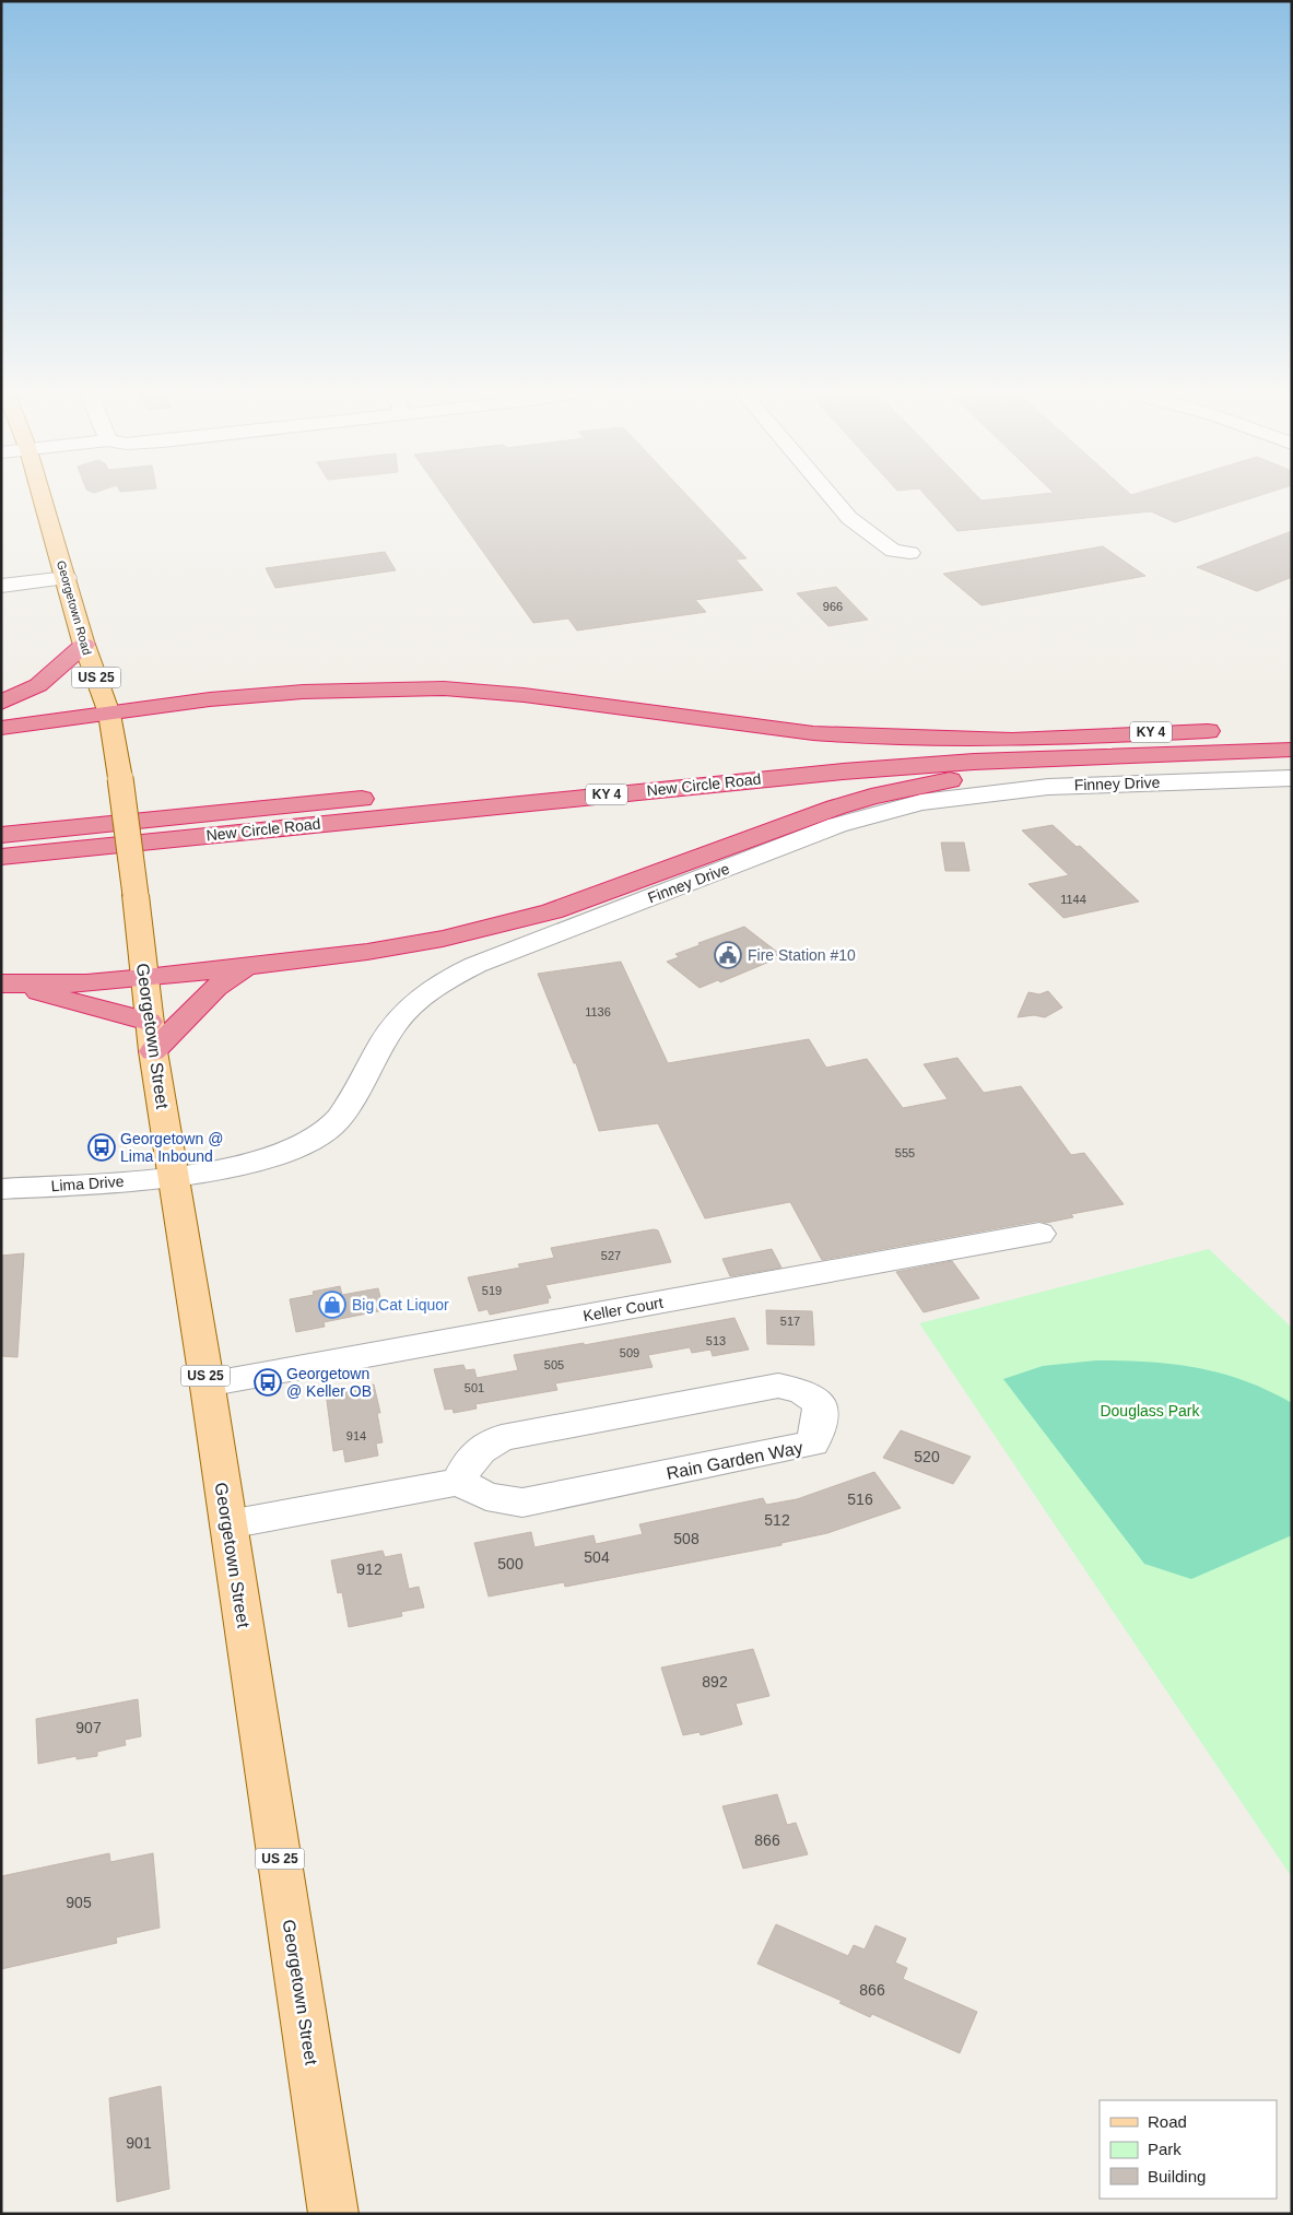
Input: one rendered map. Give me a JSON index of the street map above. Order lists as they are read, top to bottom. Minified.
{"streets":{"highway":["KY 4","New Circle Road"],"main road":["Georgetown Road","US 25","Georgetown Street"],"street":["Finney Drive","Lima Drive","Keller Court","Rain Garden Way"]},"crossings":[["Georgetown Road","Georgetown Street"],["KY 4","New Circle Road"],["Finney Drive","Georgetown Street"],["Finney Drive","Lima Drive"],["Georgetown Street","Lima Drive"],["Georgetown Street","Keller Court"]],"parks":["Douglass Park"],"places":{"public building":["Fire Station #10"],"bus stop":["Georgetown @ Lima Inbound","Georgetown @ Keller OB"],"shop":["Big Cat Liquor"]},"house_numbers":["966","1144","1136","555","527","519","517","513","509","505","501","914","520","516","512","508","504","500","912","892","907","866","905","866","901"],"legend":["Road","Park","Building"]}
